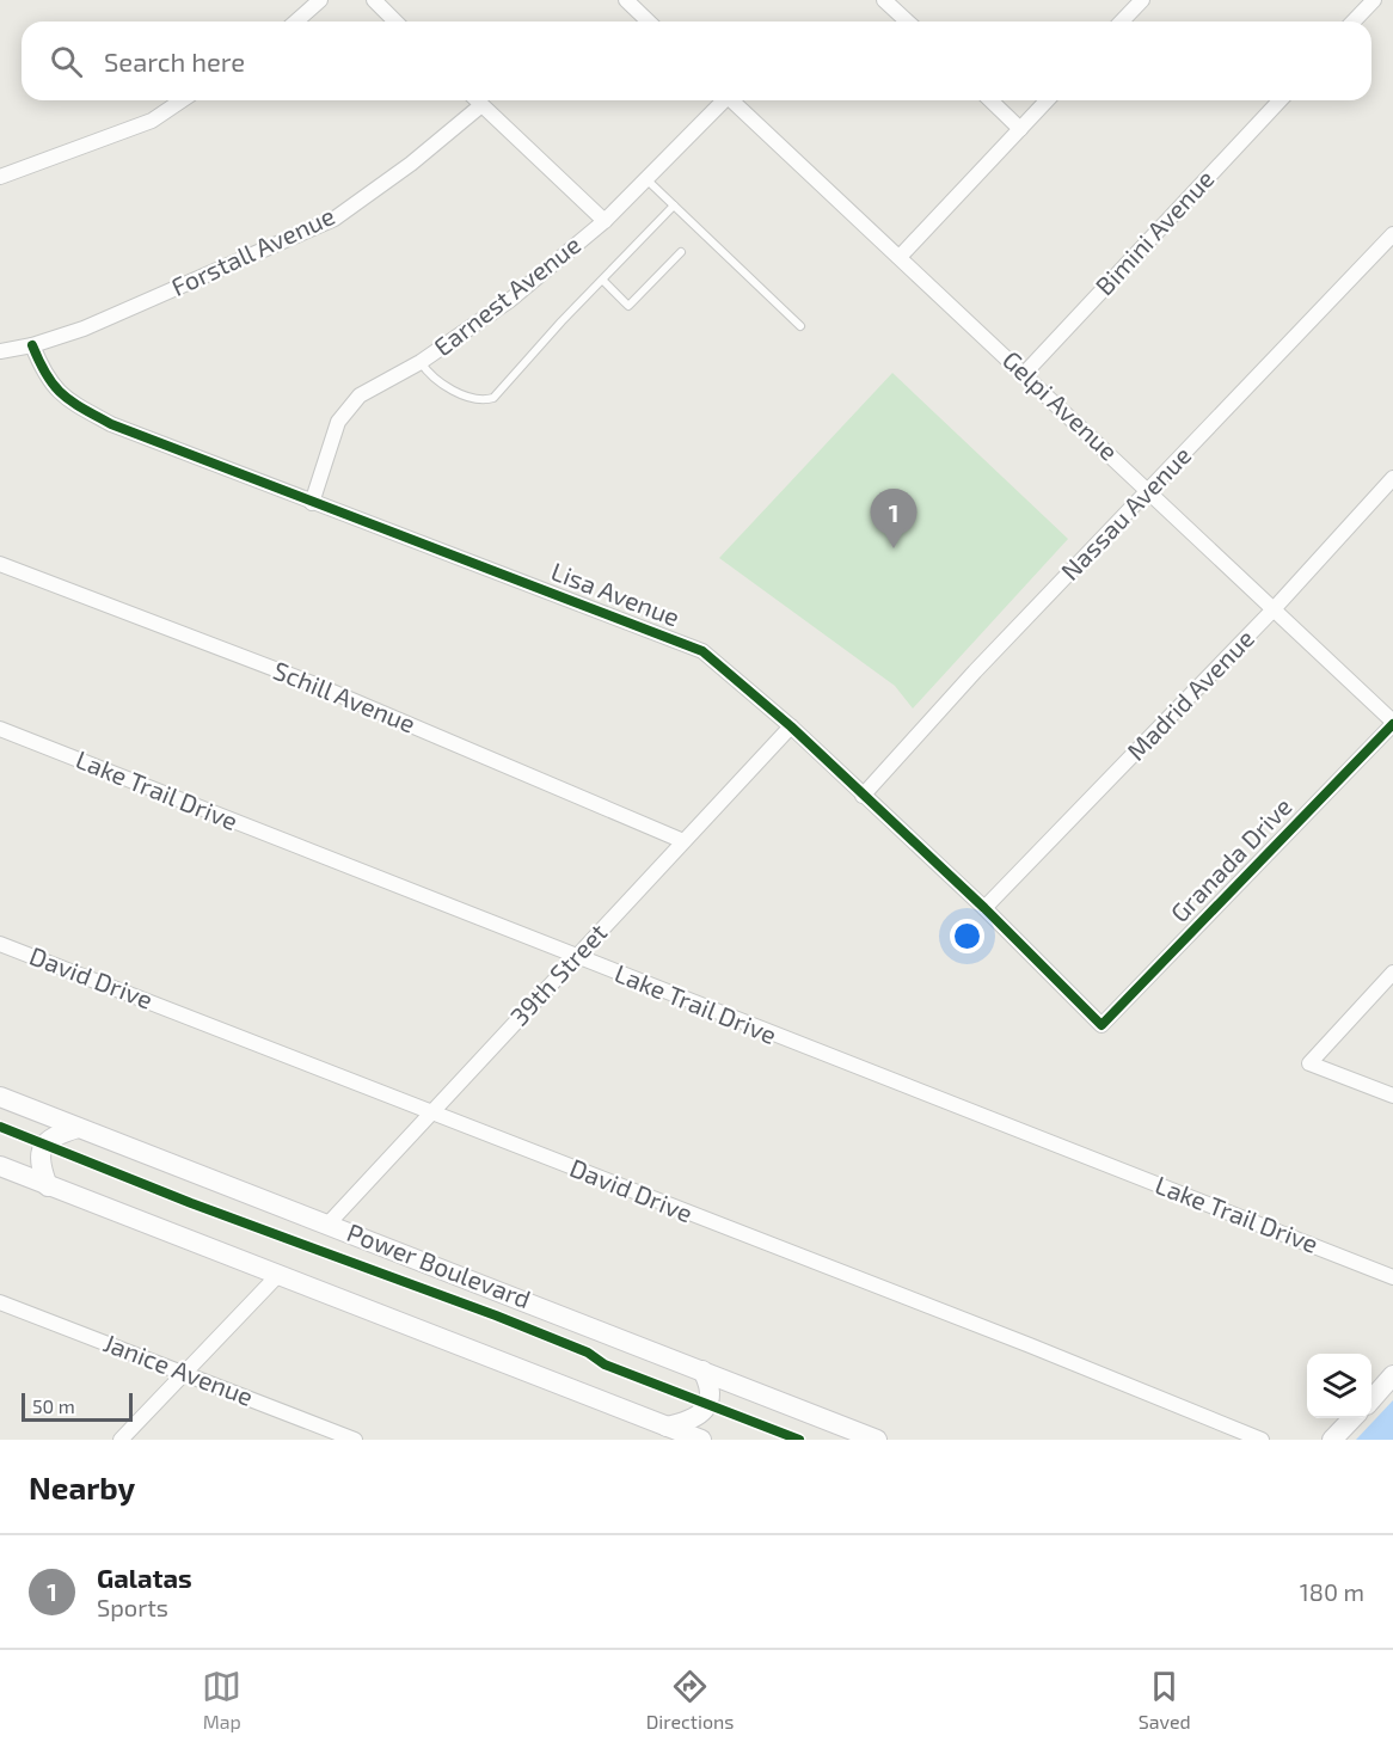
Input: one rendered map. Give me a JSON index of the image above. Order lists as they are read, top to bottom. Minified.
{"streets":{"street":["Bimini Avenue","Forstall Avenue","Earnest Avenue","Gelpi Avenue","Nassau Avenue","Lisa Avenue","Madrid Avenue","Schill Avenue","Lake Trail Drive","Granada Drive","39th Street","David Drive","Power Boulevard","Janice Avenue"]},"crossings":[["Bimini Avenue","Gelpi Avenue"],["Forstall Avenue","Lisa Avenue"],["Earnest Avenue","Lisa Avenue"],["Gelpi Avenue","Nassau Avenue"],["Gelpi Avenue","Madrid Avenue"],["Gelpi Avenue","Granada Drive"],["Nassau Avenue","Lisa Avenue"],["Lisa Avenue","Madrid Avenue"],["Lisa Avenue","Granada Drive"],["Lisa Avenue","39th Street"],["Schill Avenue","39th Street"],["Lake Trail Drive","39th Street"],["39th Street","David Drive"],["39th Street","Power Boulevard"]],"scale_bar":"50 m","page":{"search":"Search here","pins":"1","scale":"50 m","heading":"Nearby","list":[{"mark":"1","name":"Galatas","note":"Sports","value":"180 m"}],"nav":["Map","Directions","Saved"]}}
